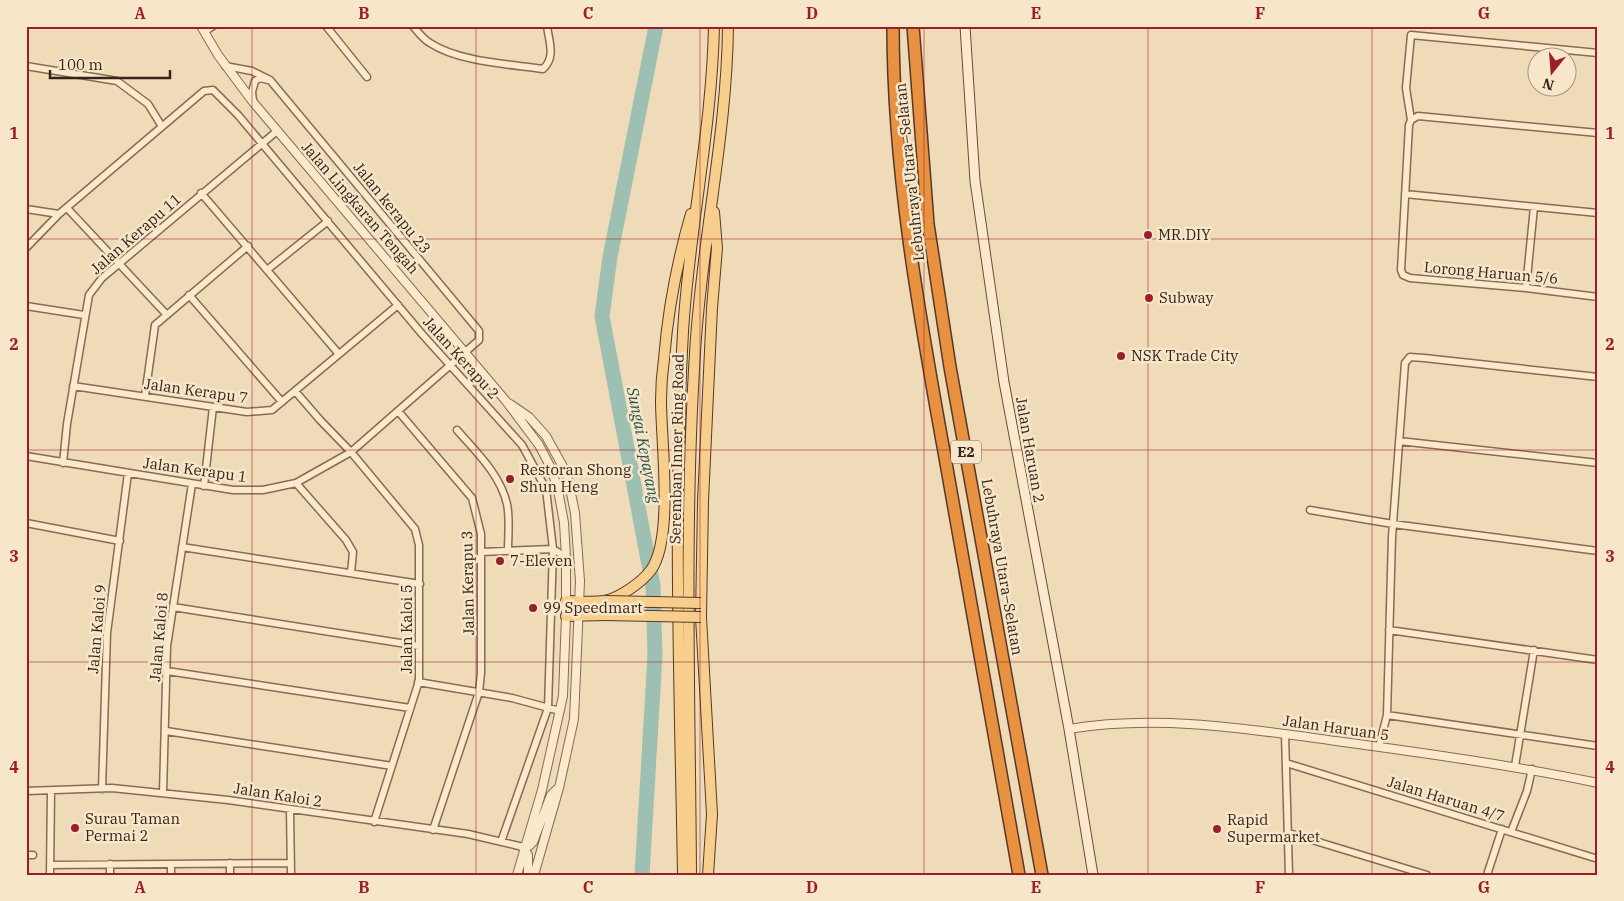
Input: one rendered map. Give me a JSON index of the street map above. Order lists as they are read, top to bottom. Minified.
{"streets":{"highway":["Lebuhraya Utara–Selatan","E2"],"main road":["Seremban Inner Ring Road","Jalan Haruan 2"],"street":["Jalan Lingkaran Tengah","Jalan kerapu 23","Jalan Kerapu 11","Lorong Haruan 5/6","Jalan Kerapu 2","Jalan Kerapu 7","Jalan Kerapu 1","Jalan Kerapu 3","Jalan Kaloi 9","Jalan Kaloi 5","Jalan Kaloi 8","Jalan Haruan 5","Jalan Kaloi 2","Jalan Haruan 4/7"]},"crossings":[["Jalan Lingkaran Tengah","Jalan kerapu 23"],["Jalan Lingkaran Tengah","Jalan Kerapu 11"],["Jalan Lingkaran Tengah","Jalan Kerapu 1"],["Jalan Lingkaran Tengah","Jalan Kaloi 2"],["Jalan kerapu 23","Jalan Kerapu 1"],["Jalan Kerapu 11","Jalan Kerapu 2"],["Jalan Kerapu 11","Jalan Kerapu 7"],["Jalan Kerapu 11","Jalan Kerapu 1"],["Jalan Kerapu 2","Jalan Kerapu 7"],["Jalan Kerapu 2","Jalan Kerapu 1"],["Jalan Kerapu 2","Jalan Kaloi 2"],["Jalan Kerapu 7","Jalan Kaloi 5"],["Jalan Haruan 2","Jalan Haruan 5"],["Jalan Kerapu 1","Jalan Kerapu 3"],["Jalan Kerapu 1","Jalan Kaloi 9"],["Jalan Kerapu 1","Jalan Kaloi 5"],["Jalan Kerapu 1","Jalan Kaloi 8"],["Jalan Kerapu 3","Jalan Kaloi 2"],["Jalan Kaloi 9","Jalan Kaloi 2"],["Jalan Kaloi 5","Jalan Kaloi 2"],["Jalan Kaloi 8","Jalan Kaloi 2"]],"water":["Sungai Kepayang"],"places":["MR.DIY","Subway","NSK Trade City","Restoran Shong Shun Heng","7-Eleven","99 Speedmart","Surau Taman Permai 2","Rapid Supermarket"],"scale_bar":"100 m","north":"bottom","grid":{"columns":["A","B","C","D","E","F","G"],"rows":["1","2","3","4"]}}
